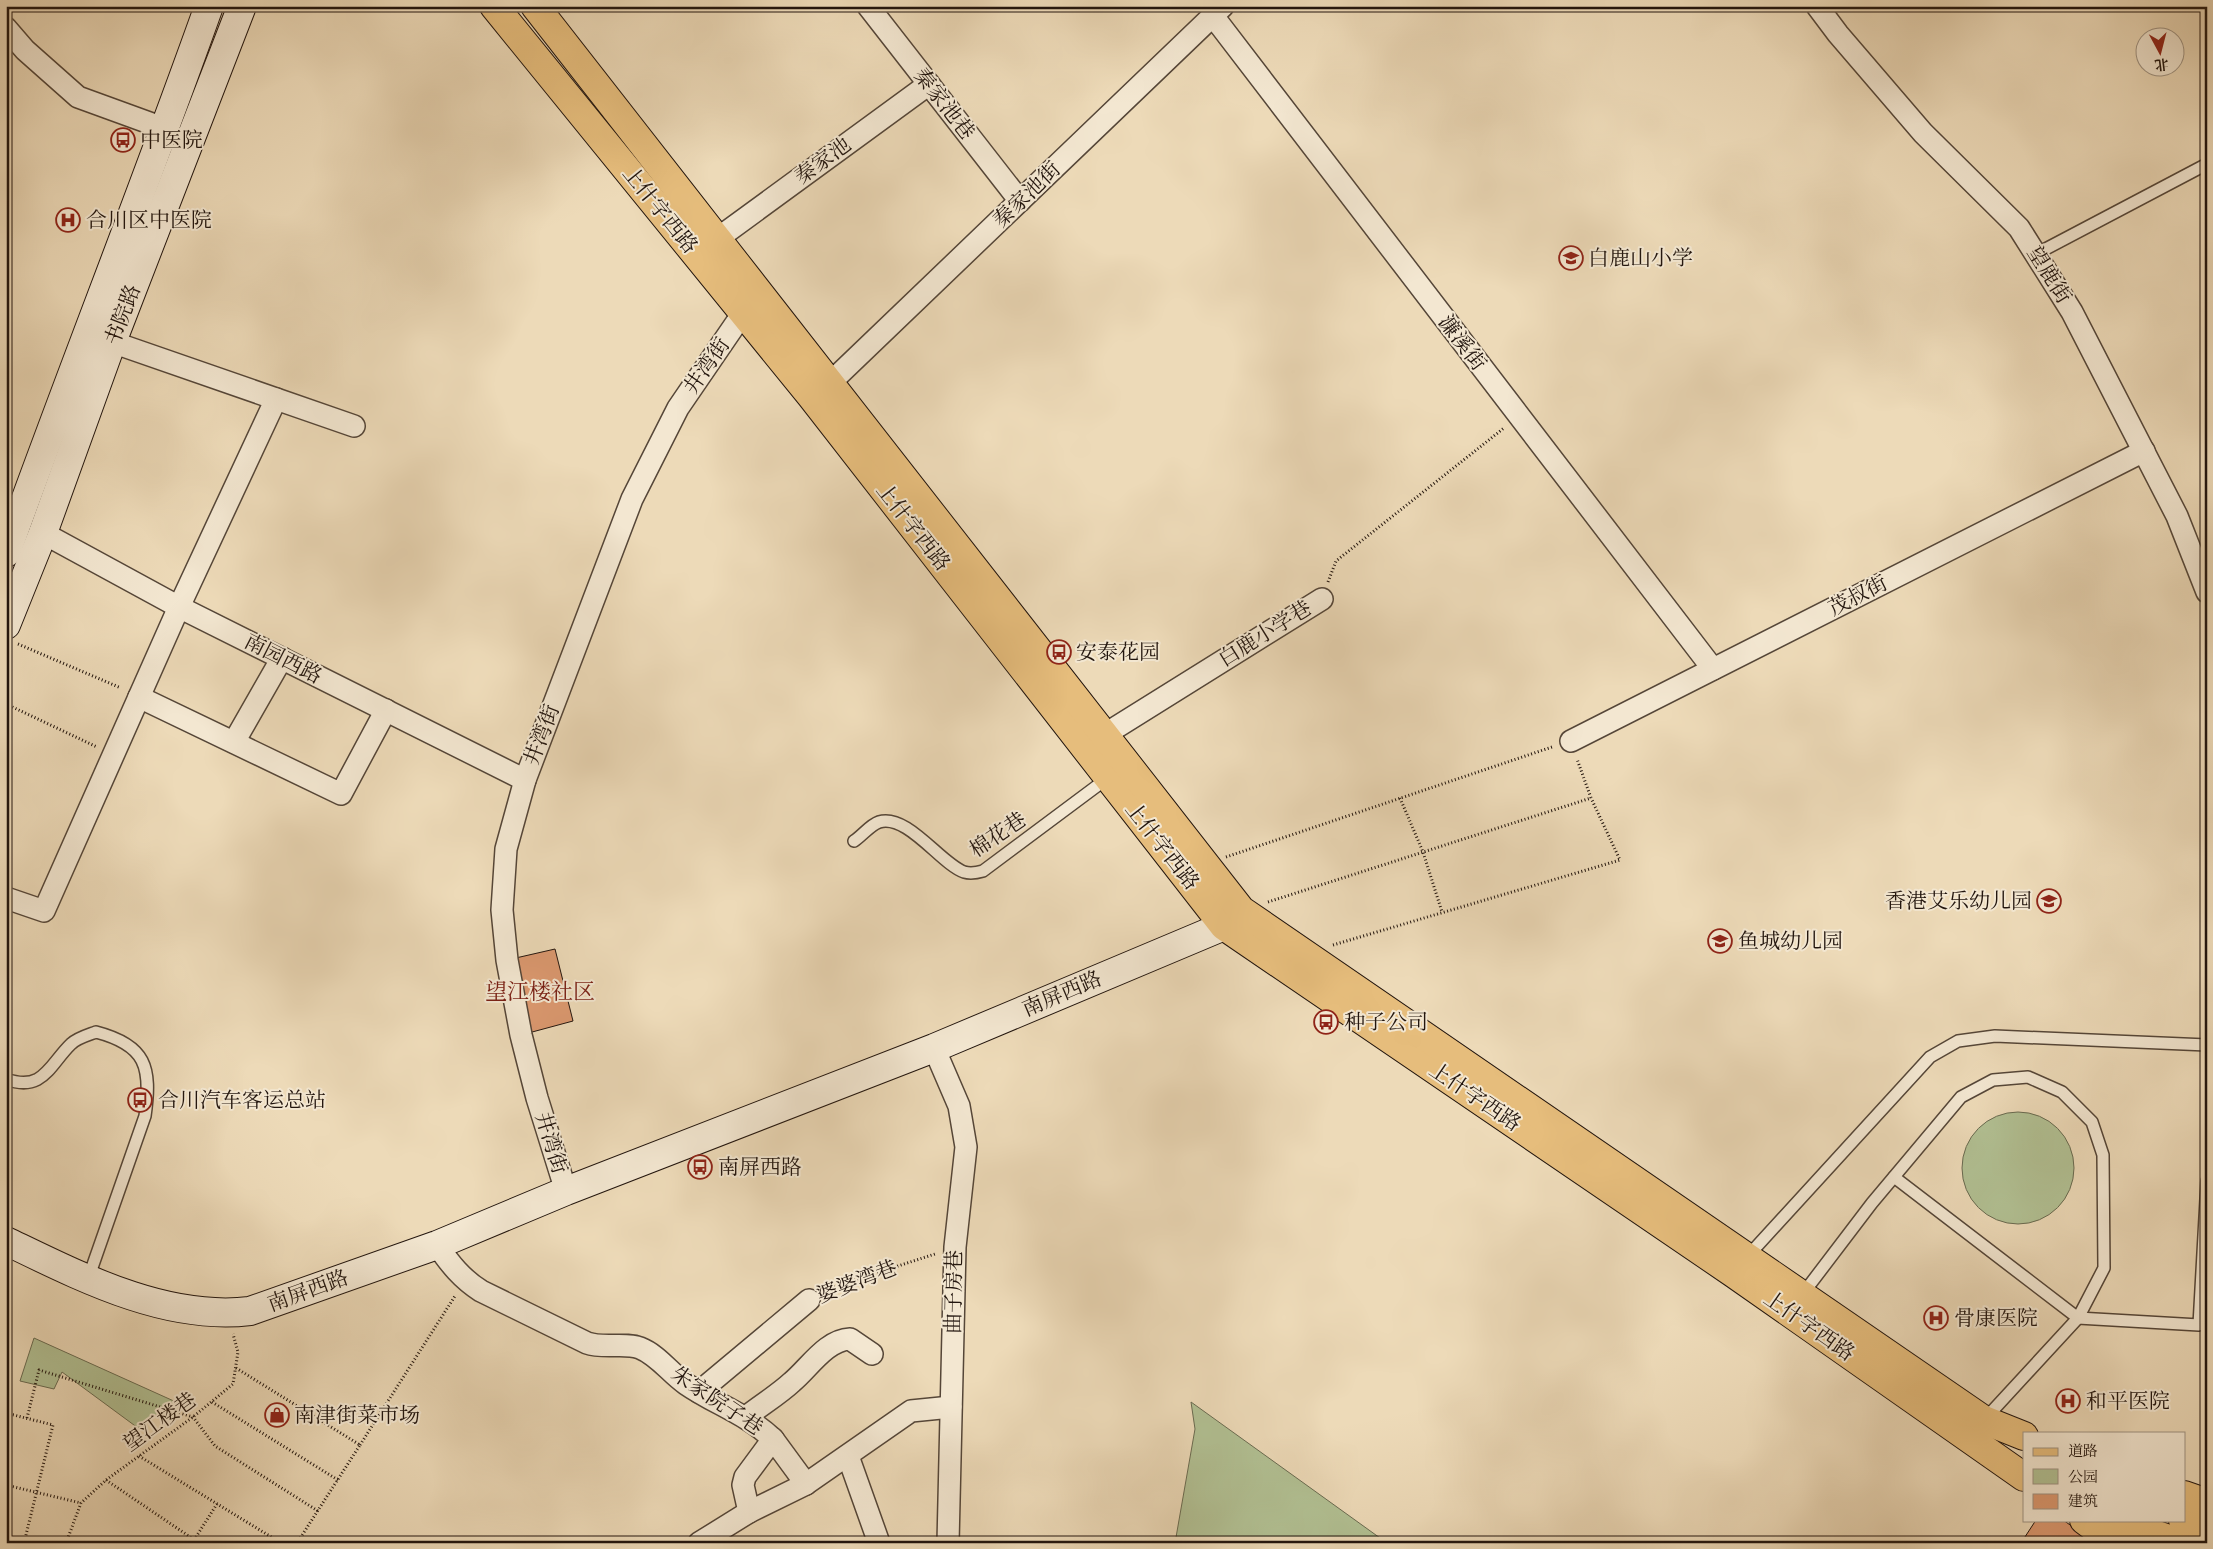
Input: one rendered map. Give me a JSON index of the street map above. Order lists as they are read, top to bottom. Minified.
{"streets":{"main road":["上什字西路"],"street":["秦家池巷","秦家池","秦家池街","望鹿街","书院路","濂溪街","井湾街","茂叔街","白鹿小学巷","南园西路","南屏西路","婆婆湾巷","曲子房巷","朱家院子巷"],"lane":["棉花巷"],"path":["望江楼巷"]},"crossings":[["秦家池巷","秦家池"],["秦家池巷","秦家池街"],["秦家池","上什字西路"],["秦家池街","上什字西路"],["秦家池街","濂溪街"],["上什字西路","井湾街"],["上什字西路","白鹿小学巷"],["上什字西路","棉花巷"],["上什字西路","南屏西路"],["望鹿街","茂叔街"],["书院路","南园西路"],["濂溪街","茂叔街"],["濂溪街","白鹿小学巷"],["井湾街","南园西路"],["井湾街","南屏西路"],["南屏西路","曲子房巷"],["南屏西路","朱家院子巷"],["南屏西路","望江楼巷"],["婆婆湾巷","曲子房巷"],["婆婆湾巷","朱家院子巷"]],"districts":["望江楼社区"],"places":{"bus stop":["中医院","安泰花园","种子公司","合川汽车客运总站","南屏西路"],"hospital":["合川区中医院","骨康医院","和平医院"],"school or university":["白鹿山小学","香港艾乐幼儿园","鱼城幼儿园"],"shop":["南津街菜市场"]},"legend":["道路","公园","建筑"],"north":"bottom"}
